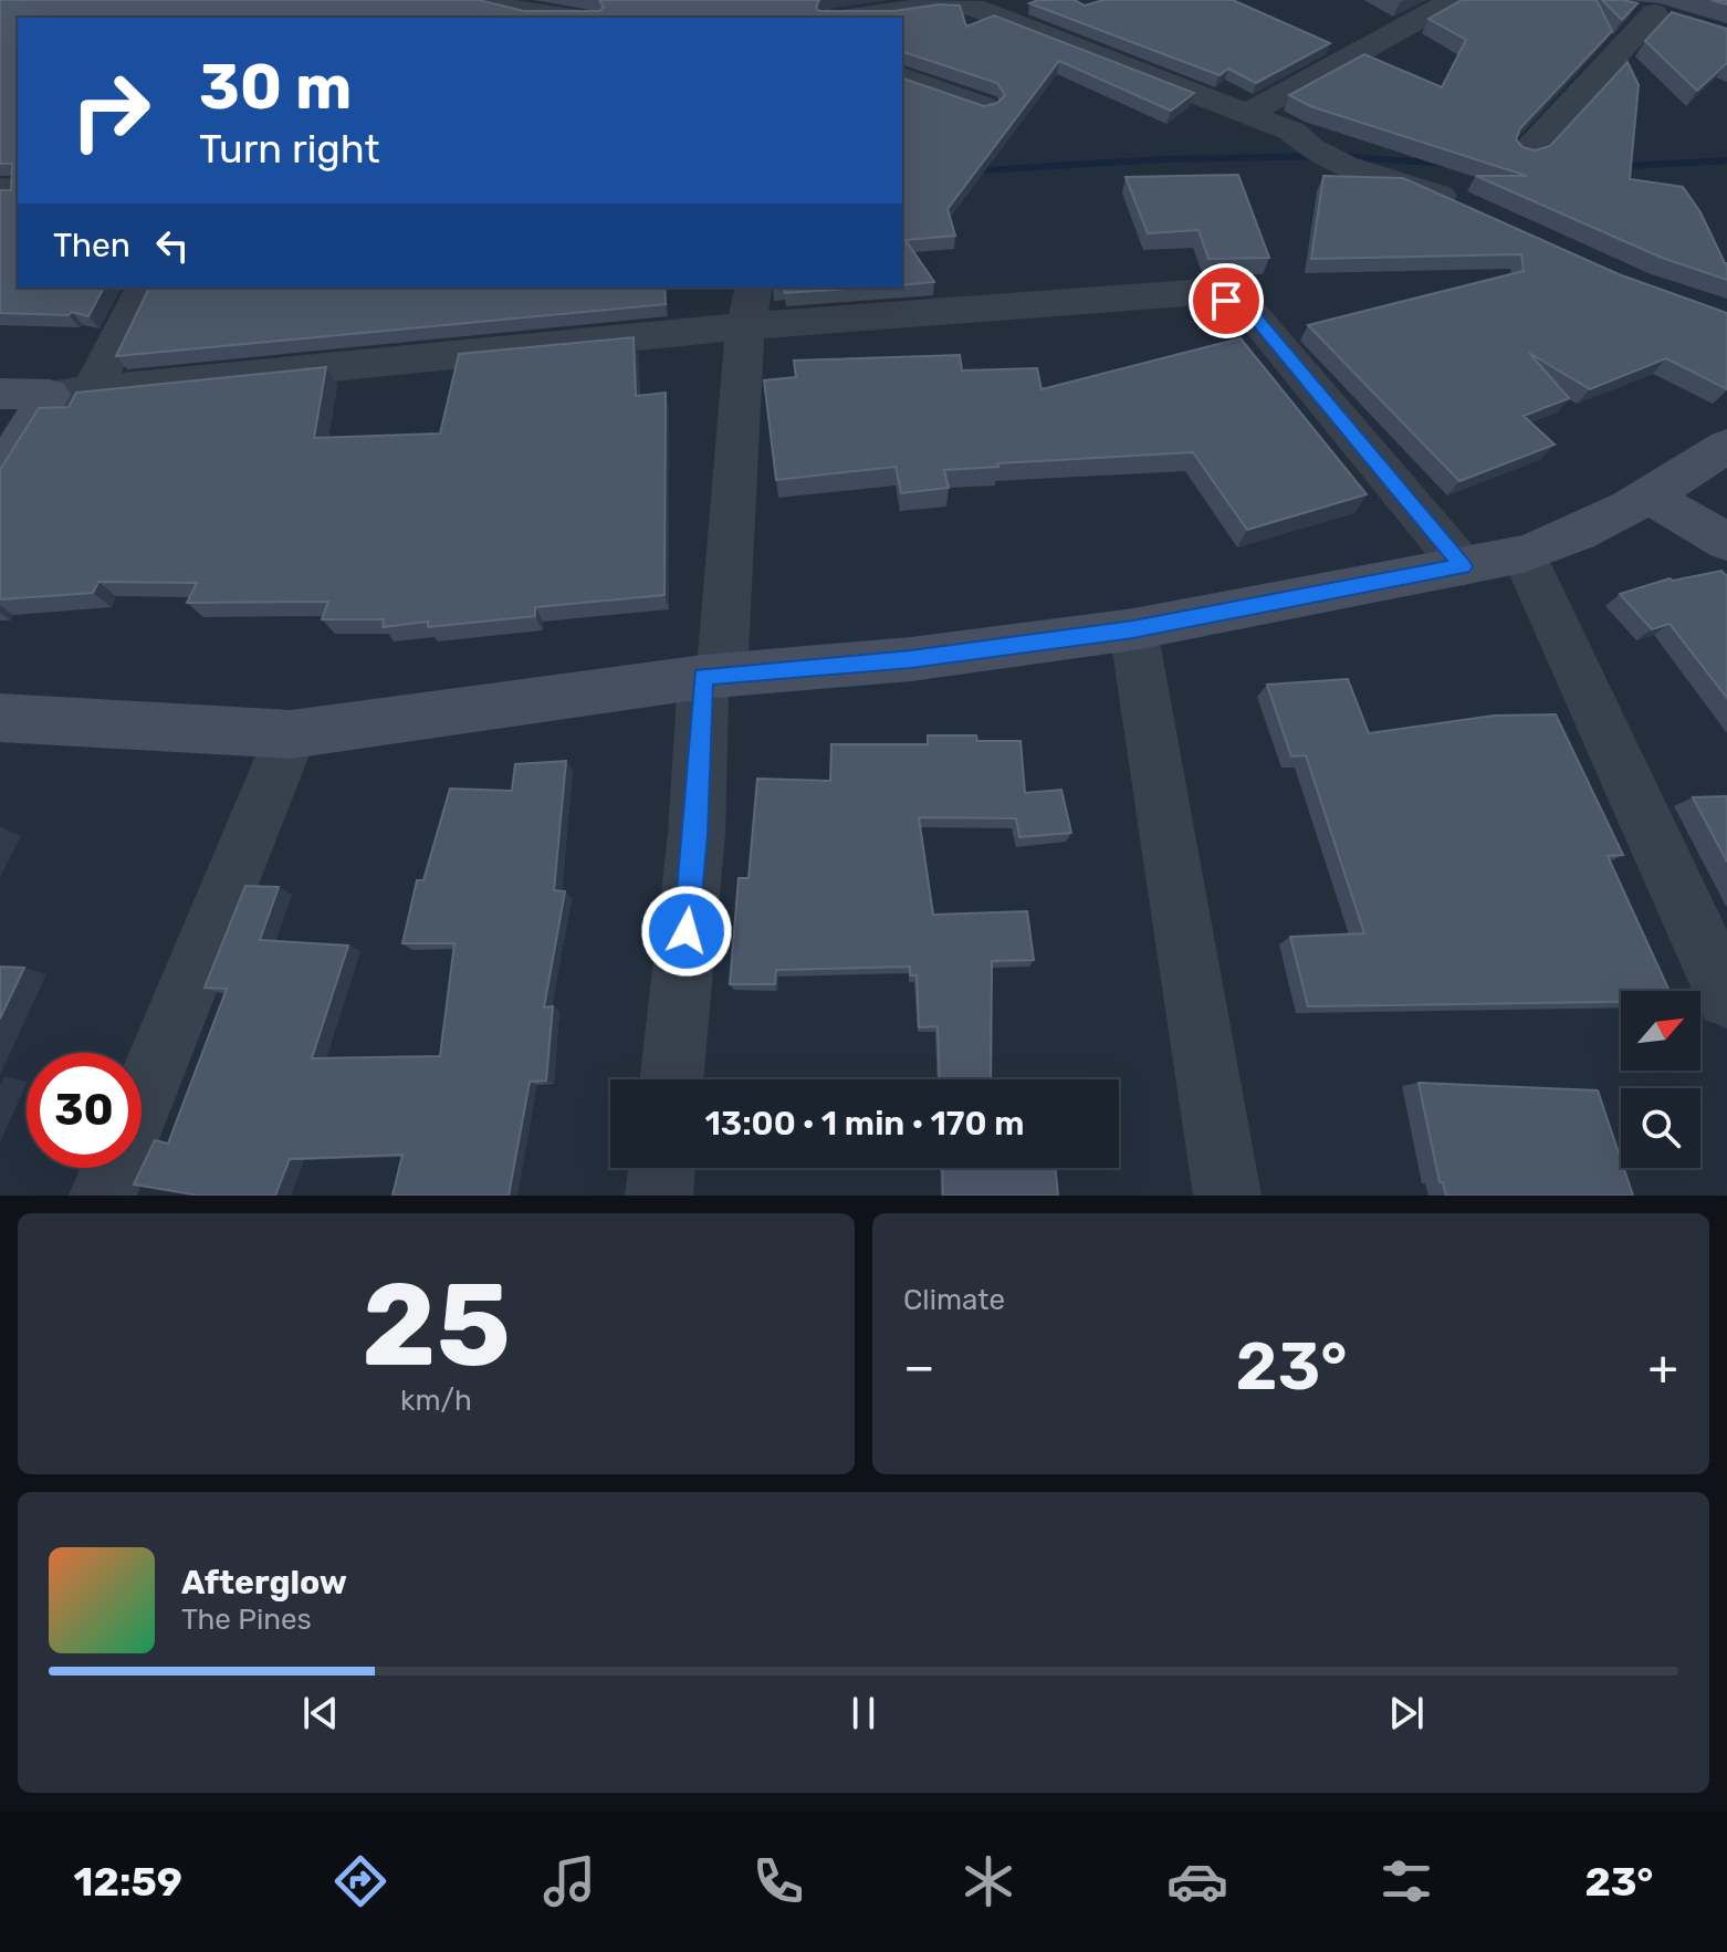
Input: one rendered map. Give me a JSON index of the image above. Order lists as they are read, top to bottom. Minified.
{"north":"top right","page":{"turn":["30 m","Turn right"],"then":"Then","limit":"30","trip":"13:00 · 1 min · 170 m","tile":[["25","km/h"],"Climate"],"heat":["−","23°","+"],"song":["Afterglow","The Pines"],"tabs":["12:59","23°"]}}
